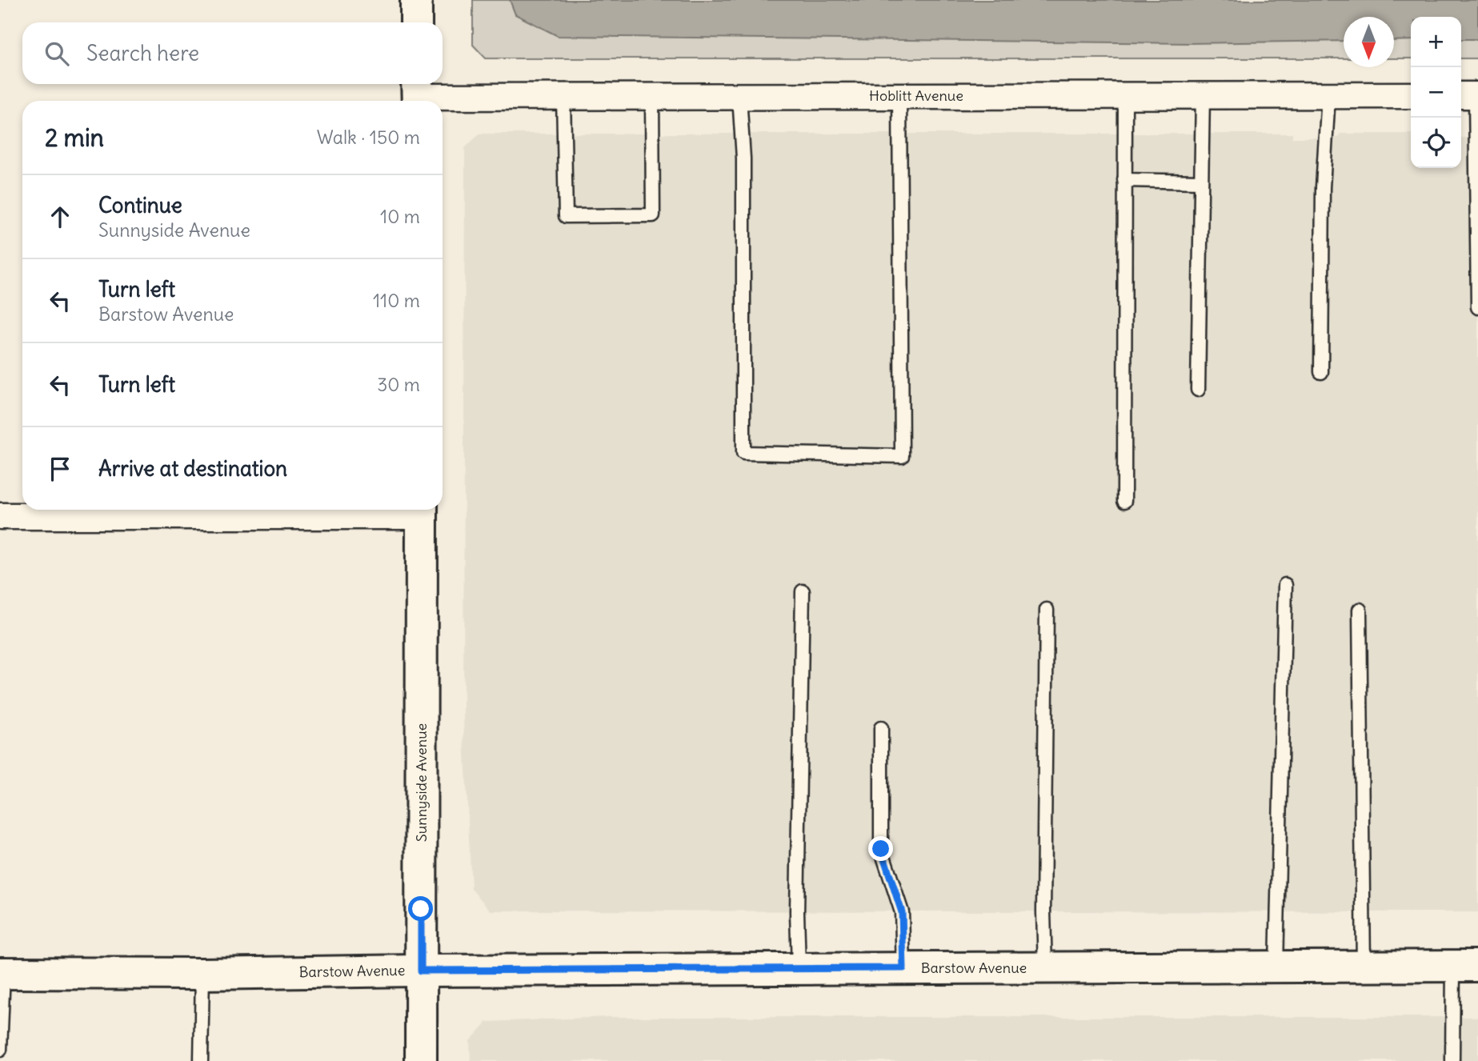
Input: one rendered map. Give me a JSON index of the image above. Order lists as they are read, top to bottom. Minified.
{"streets":{"main road":["Sunnyside Avenue","Barstow Avenue"],"street":["Hoblitt Avenue"]},"crossings":[["Sunnyside Avenue","Barstow Avenue"]],"north":"bottom","page":{"map_buttons":["+","−"],"search":"Search here","heading":["2 min","Walk · 150 m"],"list":[["Continue","Sunnyside Avenue","10 m"],["Turn left","Barstow Avenue","110 m"],["Turn left","30 m"],"Arrive at destination"]}}
